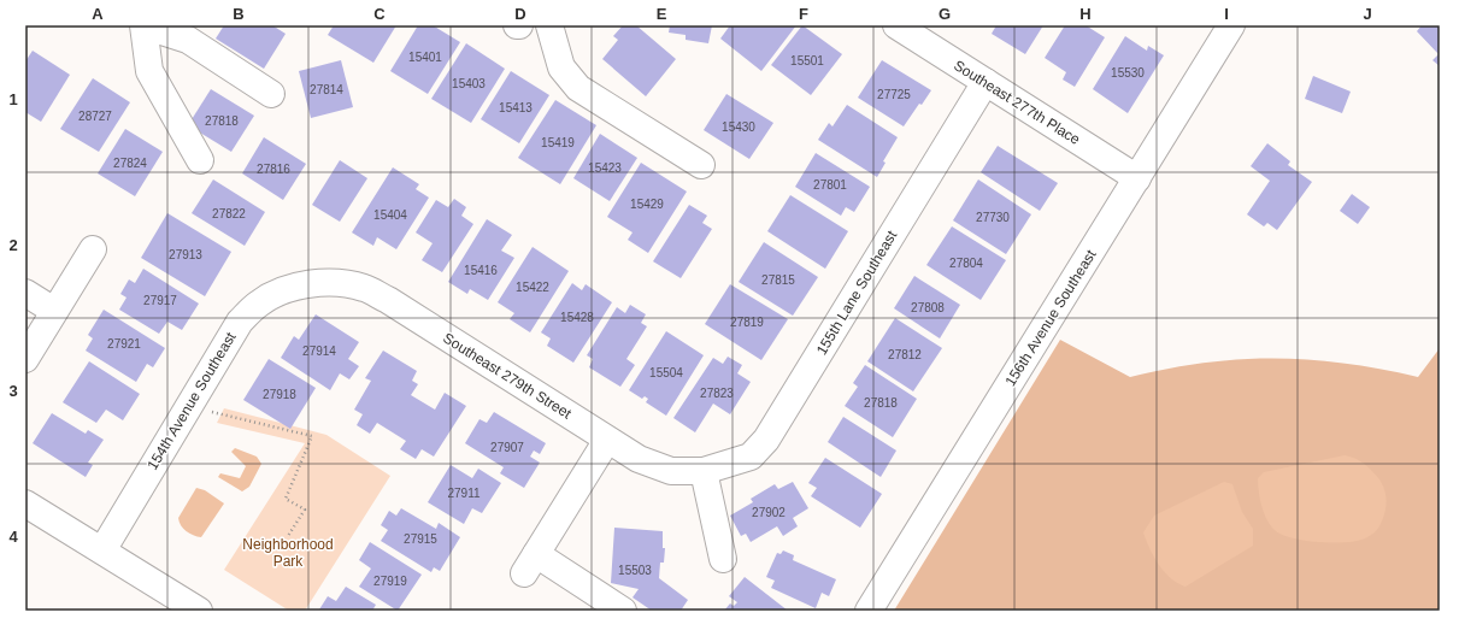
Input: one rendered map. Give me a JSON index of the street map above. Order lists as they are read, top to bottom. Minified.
{"streets":{"street":["Southeast 277th Place","155th Lane Southeast","156th Avenue Southeast","Southeast 279th Street","154th Avenue Southeast"]},"crossings":[["Southeast 277th Place","155th Lane Southeast"],["Southeast 277th Place","156th Avenue Southeast"],["155th Lane Southeast","Southeast 279th Street"],["Southeast 279th Street","154th Avenue Southeast"]],"parks":["Neighborhood Park"],"house_numbers":["15401","15501","15530","15403","27814","27725","15413","28727","27818","15430","15419","27824","15423","27816","27801","15429","27822","15404","27730","27913","27804","15416","27815","15422","27917","27808","15428","27819","27921","27914","27812","15504","27823","27918","27818","27907","27911","27902","27915","15503","27919"],"grid":{"columns":["A","B","C","D","E","F","G","H","I","J"],"rows":["1","2","3","4"]}}
